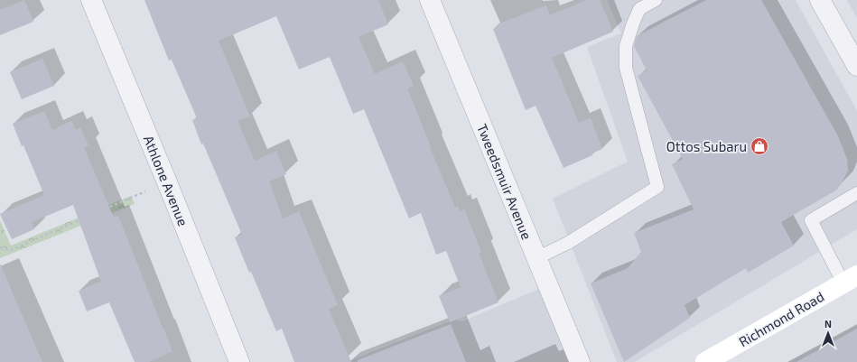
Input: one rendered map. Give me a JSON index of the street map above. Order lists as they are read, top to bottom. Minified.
{"streets":{"main road":["Richmond Road"],"street":["Athlone Avenue","Tweedsmuir Avenue"]},"places":{"shop":["Ottos Subaru"]},"north":"top"}
